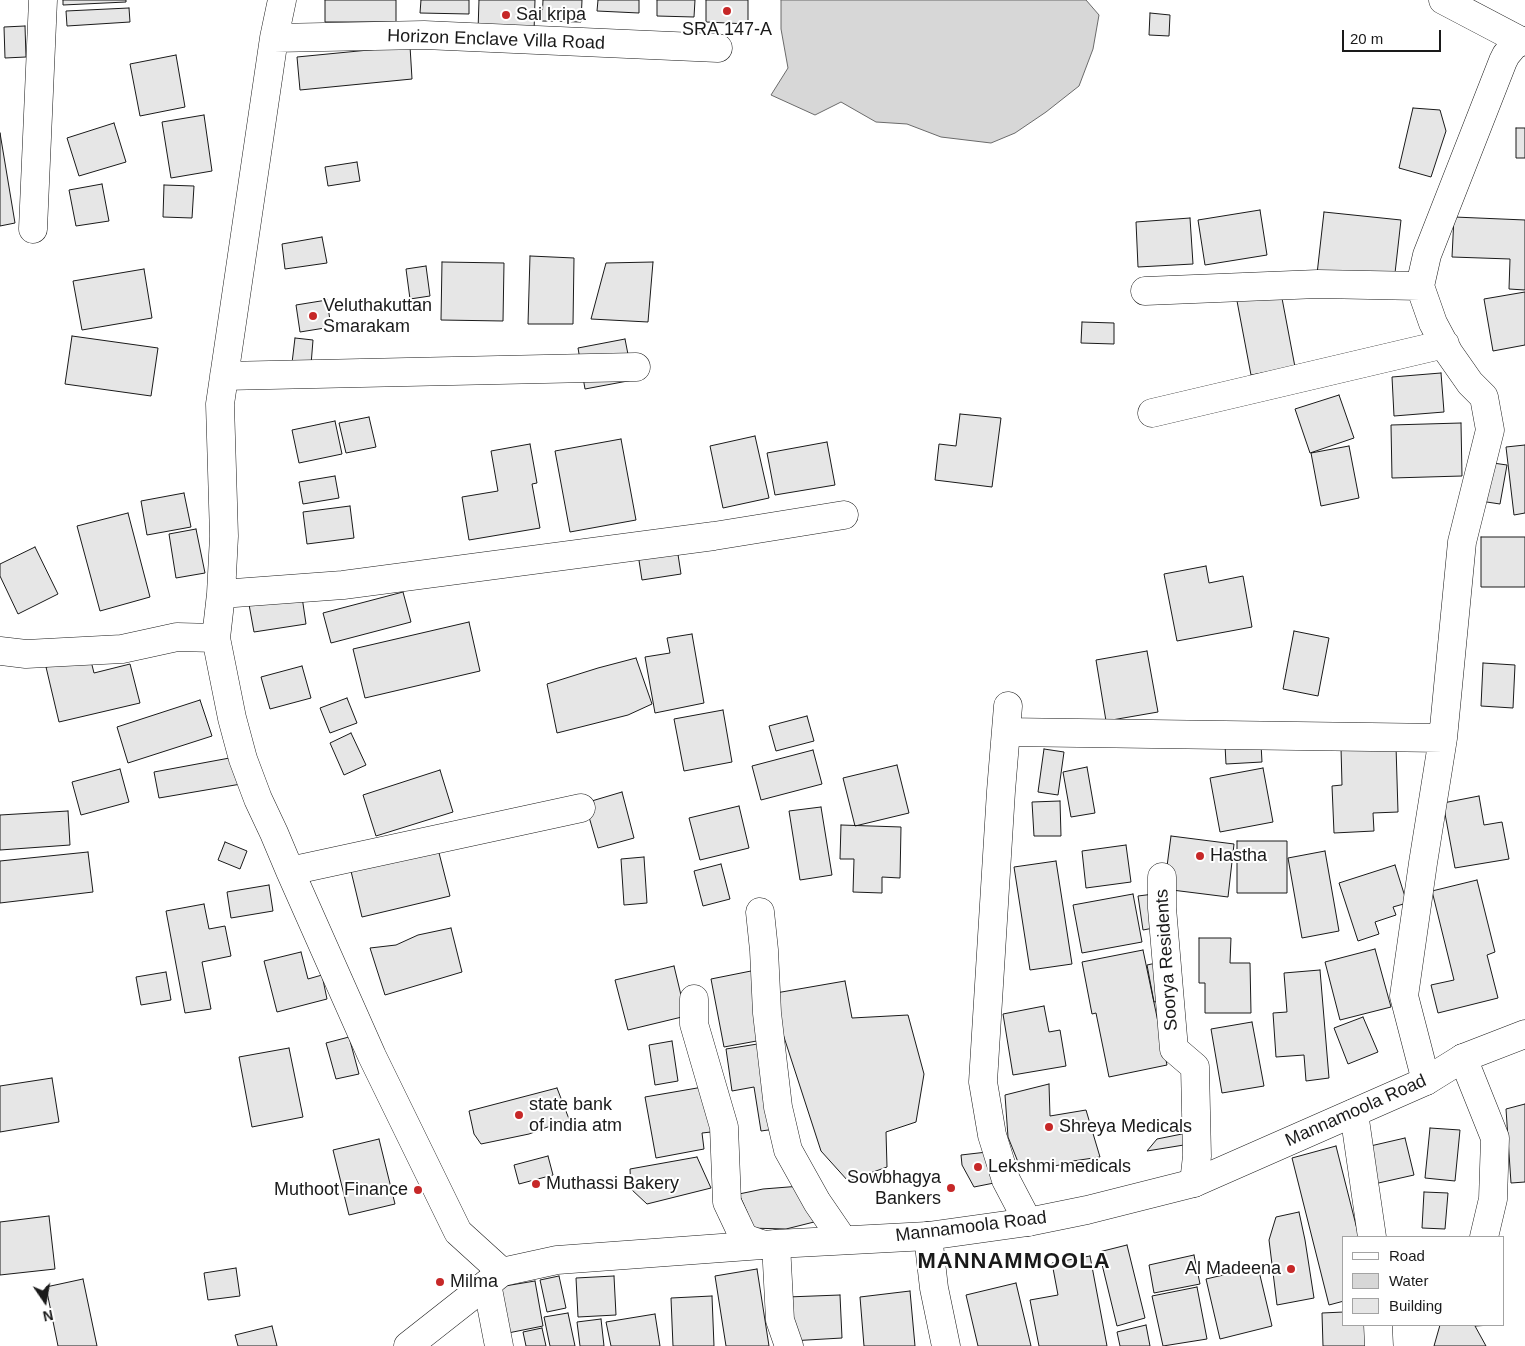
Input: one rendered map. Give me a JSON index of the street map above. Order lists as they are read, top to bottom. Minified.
{"streets":{"street":["Horizon Enclave Villa Road","Soorya Residents","Mannamoola Road"]},"crossings":[["Soorya Residents","Mannamoola Road"]],"districts":["MANNAMMOOLA"],"places":["SRA 147-A","Sai kripa","Veluthakuttan Smarakam","Hastha","state bank of india atm","Shreya Medicals","Lekshmi medicals","Muthassi Bakery","Sowbhagya Bankers","Muthoot Finance","Al Madeena","Milma"],"legend":["Road","Water","Building"],"scale_bar":"20 m","north":"bottom"}
